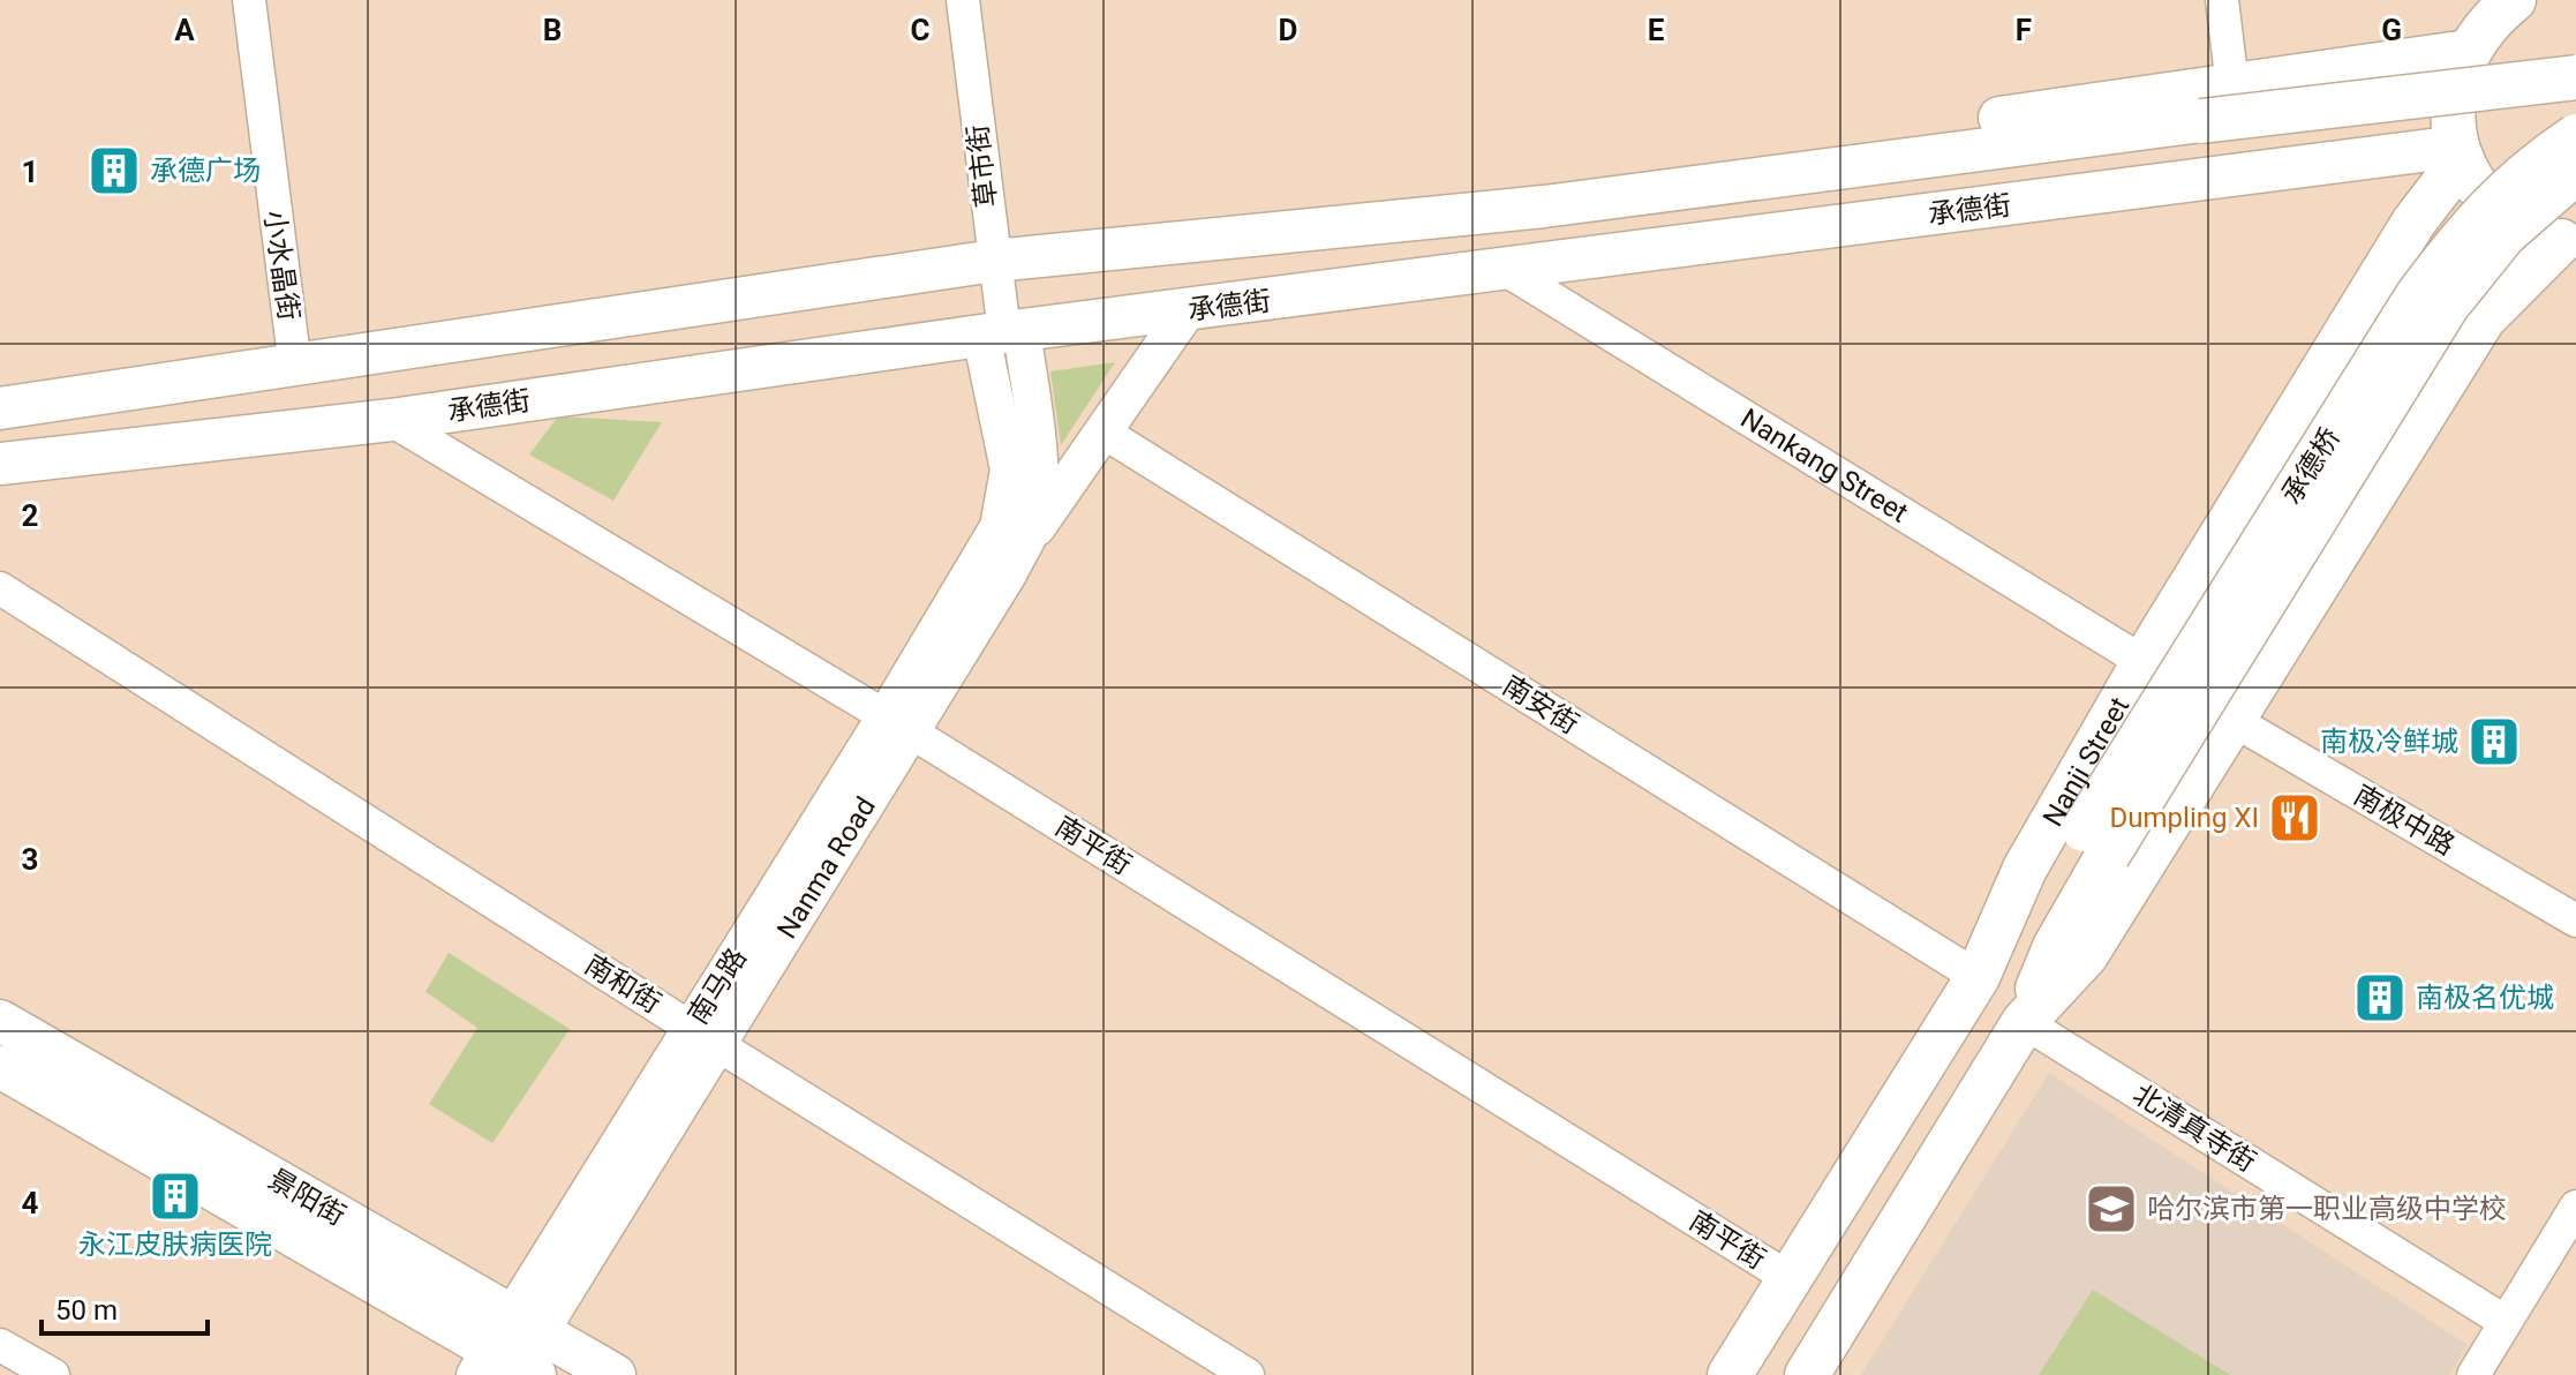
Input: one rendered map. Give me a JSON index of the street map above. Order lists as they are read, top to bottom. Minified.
{"streets":{"highway":["承德桥","Nanji Street"],"main road":["承德街","Nanma Road","景阳街"],"street":["草市街","小水晶街","Nankang Street","南安街","南极中路","南平街","南和街","北清真寺街"]},"crossings":[["草市街","承德街"],["草市街","Nanma Road"],["承德街","Nankang Street"],["承德街","Nanji Street"],["承德街","南平街"],["承德街","Nanma Road"],["Nankang Street","Nanji Street"],["南安街","Nanji Street"],["Nanji Street","南平街"],["南平街","Nanma Road"],["Nanma Road","南和街"],["Nanma Road","景阳街"]],"places":{"building":["承德广场","南极冷鲜城","南极名优城","永江皮肤病医院"],"restaurant":["Dumpling XI"],"school or university":["哈尔滨市第一职业高级中学校"]},"scale_bar":"50 m","grid":{"columns":["A","B","C","D","E","F","G"],"rows":["1","2","3","4"]}}
